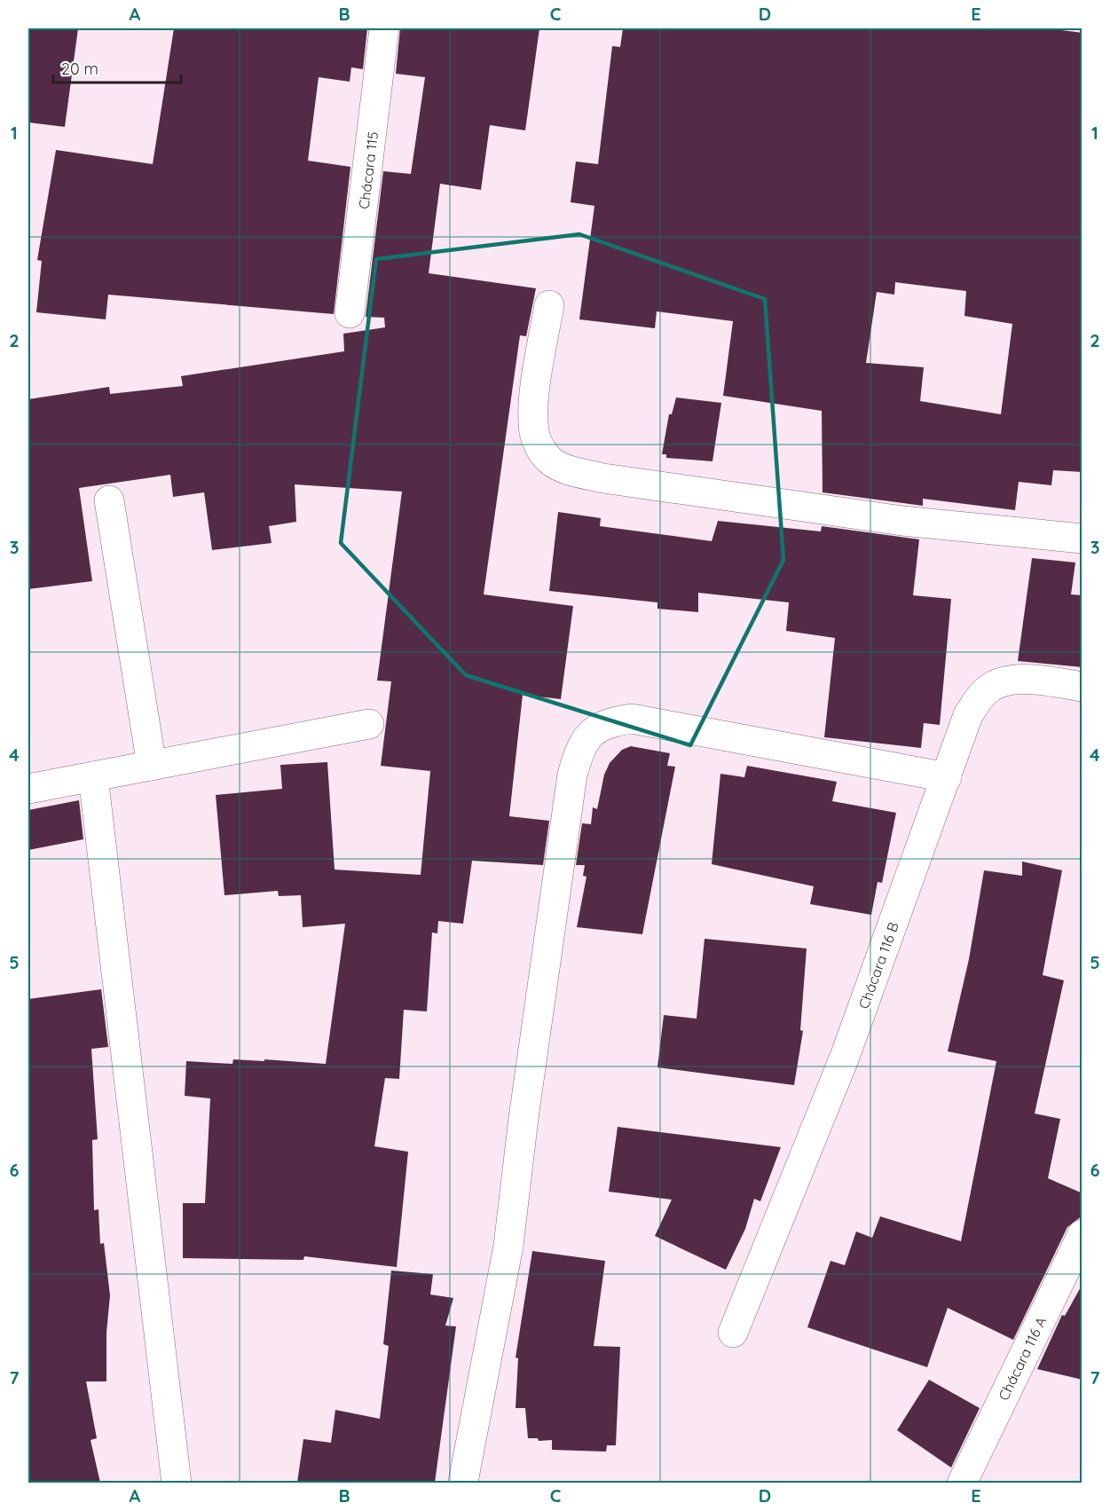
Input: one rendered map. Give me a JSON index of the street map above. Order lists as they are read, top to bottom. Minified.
{"streets":{"street":["Chácara 115","Chácara 116 B","Chácara 116 A"]},"scale_bar":"20 m","grid":{"columns":["A","B","C","D","E"],"rows":["1","2","3","4","5","6","7"]}}
